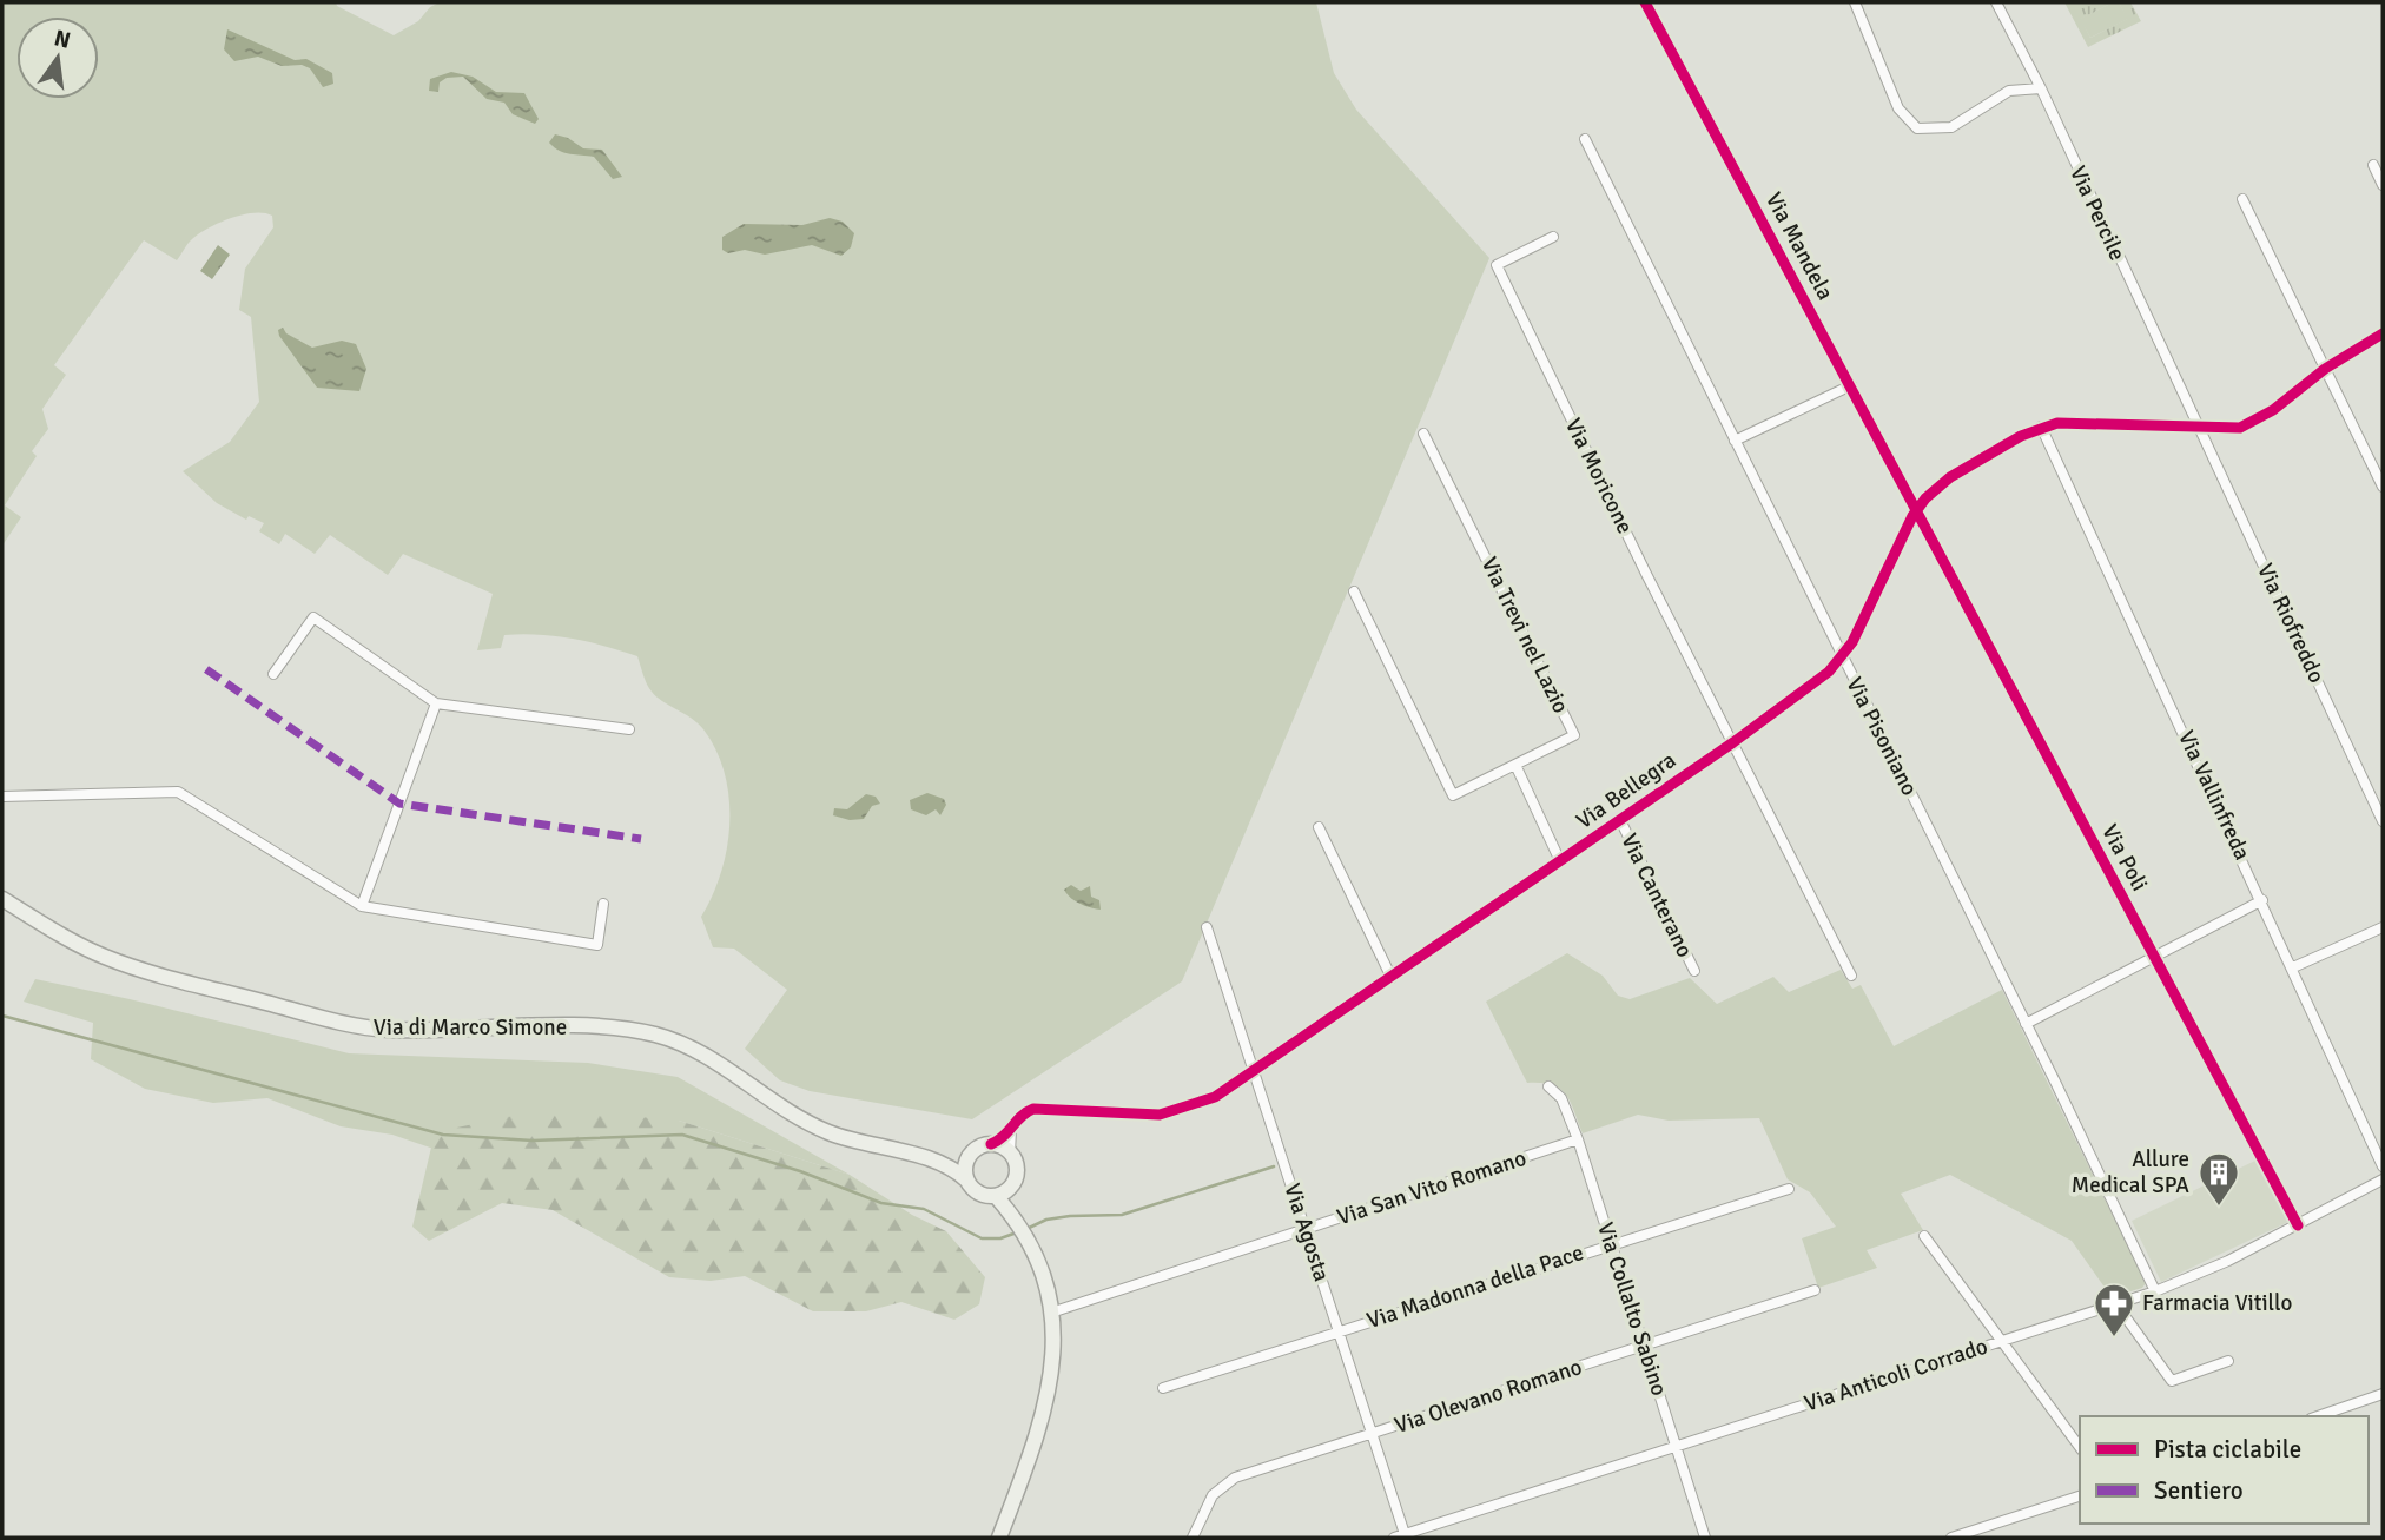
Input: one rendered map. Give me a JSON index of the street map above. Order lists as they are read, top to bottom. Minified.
{"streets":{"street":["Via Percile","Via Mandela","Via Moricone","Via Riofreddo","Via Trevi nel Lazio","Via Pisoniano","Via Bellegra","Via Vallinfreda","Via Poli","Via Canterano","Via di Marco Simone","Via San Vito Romano","Via Agosta","Via Madonna della Pace","Via Collalto Sabino","Via Anticoli Corrado","Via Olevano Romano"]},"crossings":[["Via Percile","Via Riofreddo"],["Via Percile","Via Bellegra"],["Via Mandela","Via Bellegra"],["Via Mandela","Via Poli"],["Via Moricone","Via Bellegra"],["Via Riofreddo","Via Bellegra"],["Via Pisoniano","Via Bellegra"],["Via Pisoniano","Via Anticoli Corrado"],["Via Bellegra","Via Vallinfreda"],["Via Bellegra","Via Poli"],["Via Bellegra","Via Canterano"],["Via Bellegra","Via di Marco Simone"],["Via Bellegra","Via Agosta"],["Via Poli","Via Anticoli Corrado"],["Via San Vito Romano","Via Agosta"],["Via San Vito Romano","Via Collalto Sabino"],["Via Agosta","Via Madonna della Pace"],["Via Agosta","Via Anticoli Corrado"],["Via Agosta","Via Olevano Romano"],["Via Madonna della Pace","Via Collalto Sabino"],["Via Collalto Sabino","Via Anticoli Corrado"],["Via Collalto Sabino","Via Olevano Romano"]],"places":{"building":["Allure Medical SPA"],"pharmacy":["Farmacia Vitillo"]},"legend":["Pista ciclabile","Sentiero"],"north":"top"}
